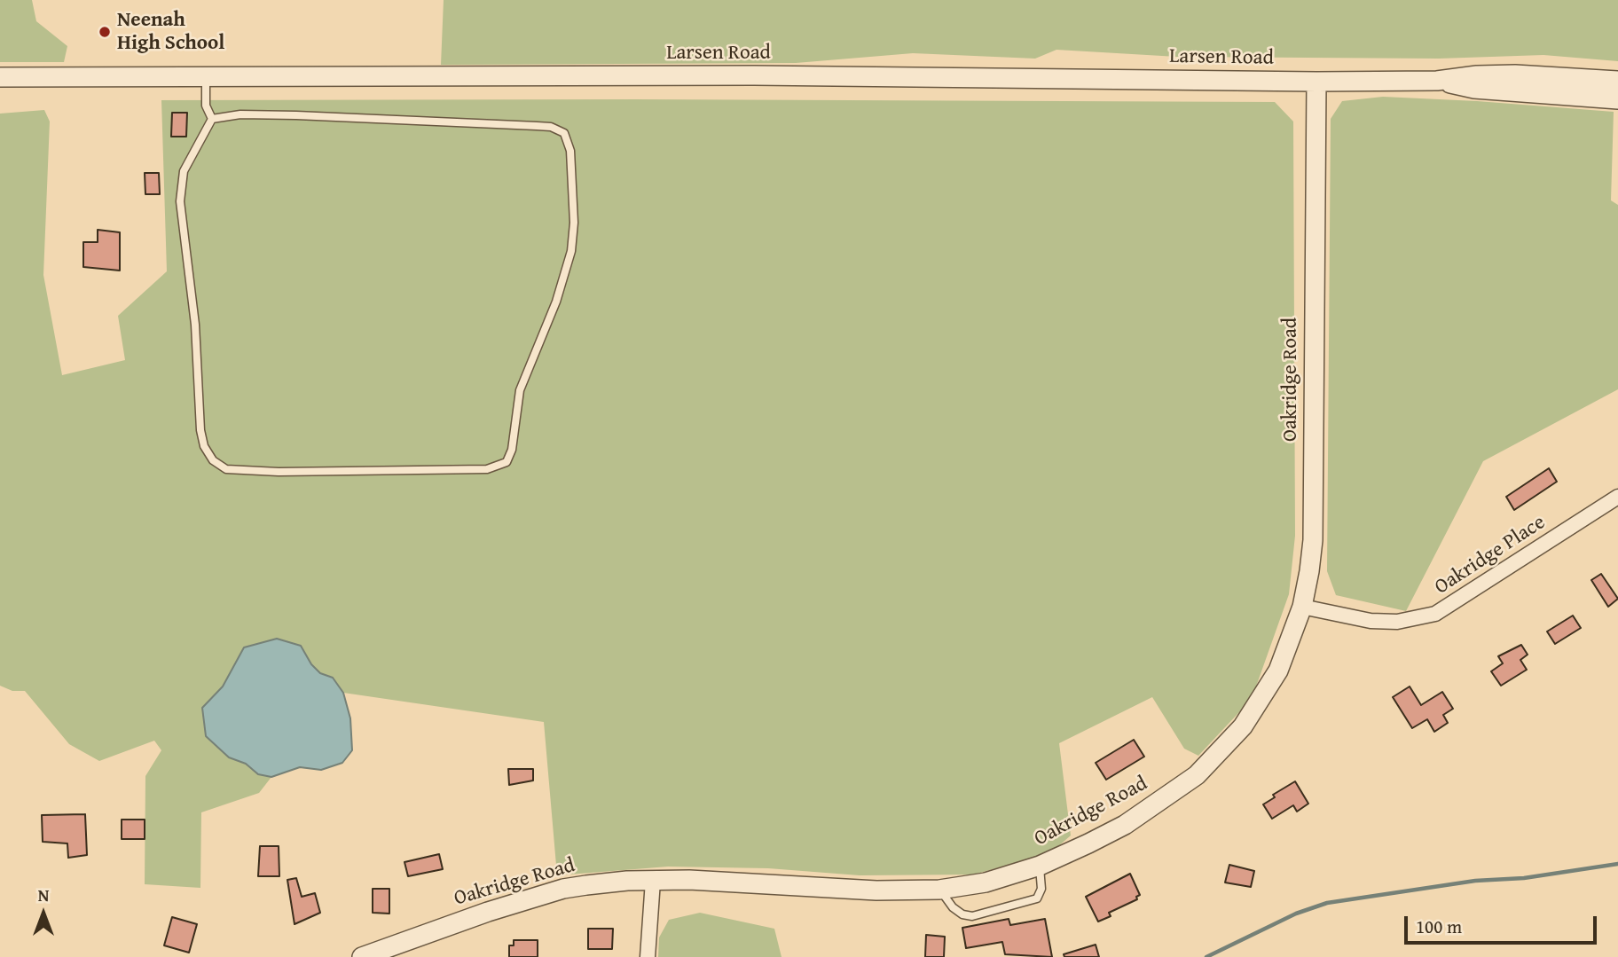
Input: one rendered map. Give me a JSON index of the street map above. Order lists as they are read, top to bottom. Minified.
{"streets":{"street":["Larsen Road","Oakridge Road","Oakridge Place"]},"crossings":[["Larsen Road","Oakridge Road"],["Oakridge Road","Oakridge Place"]],"places":["Neenah High School"],"scale_bar":"100 m","north":"top"}
